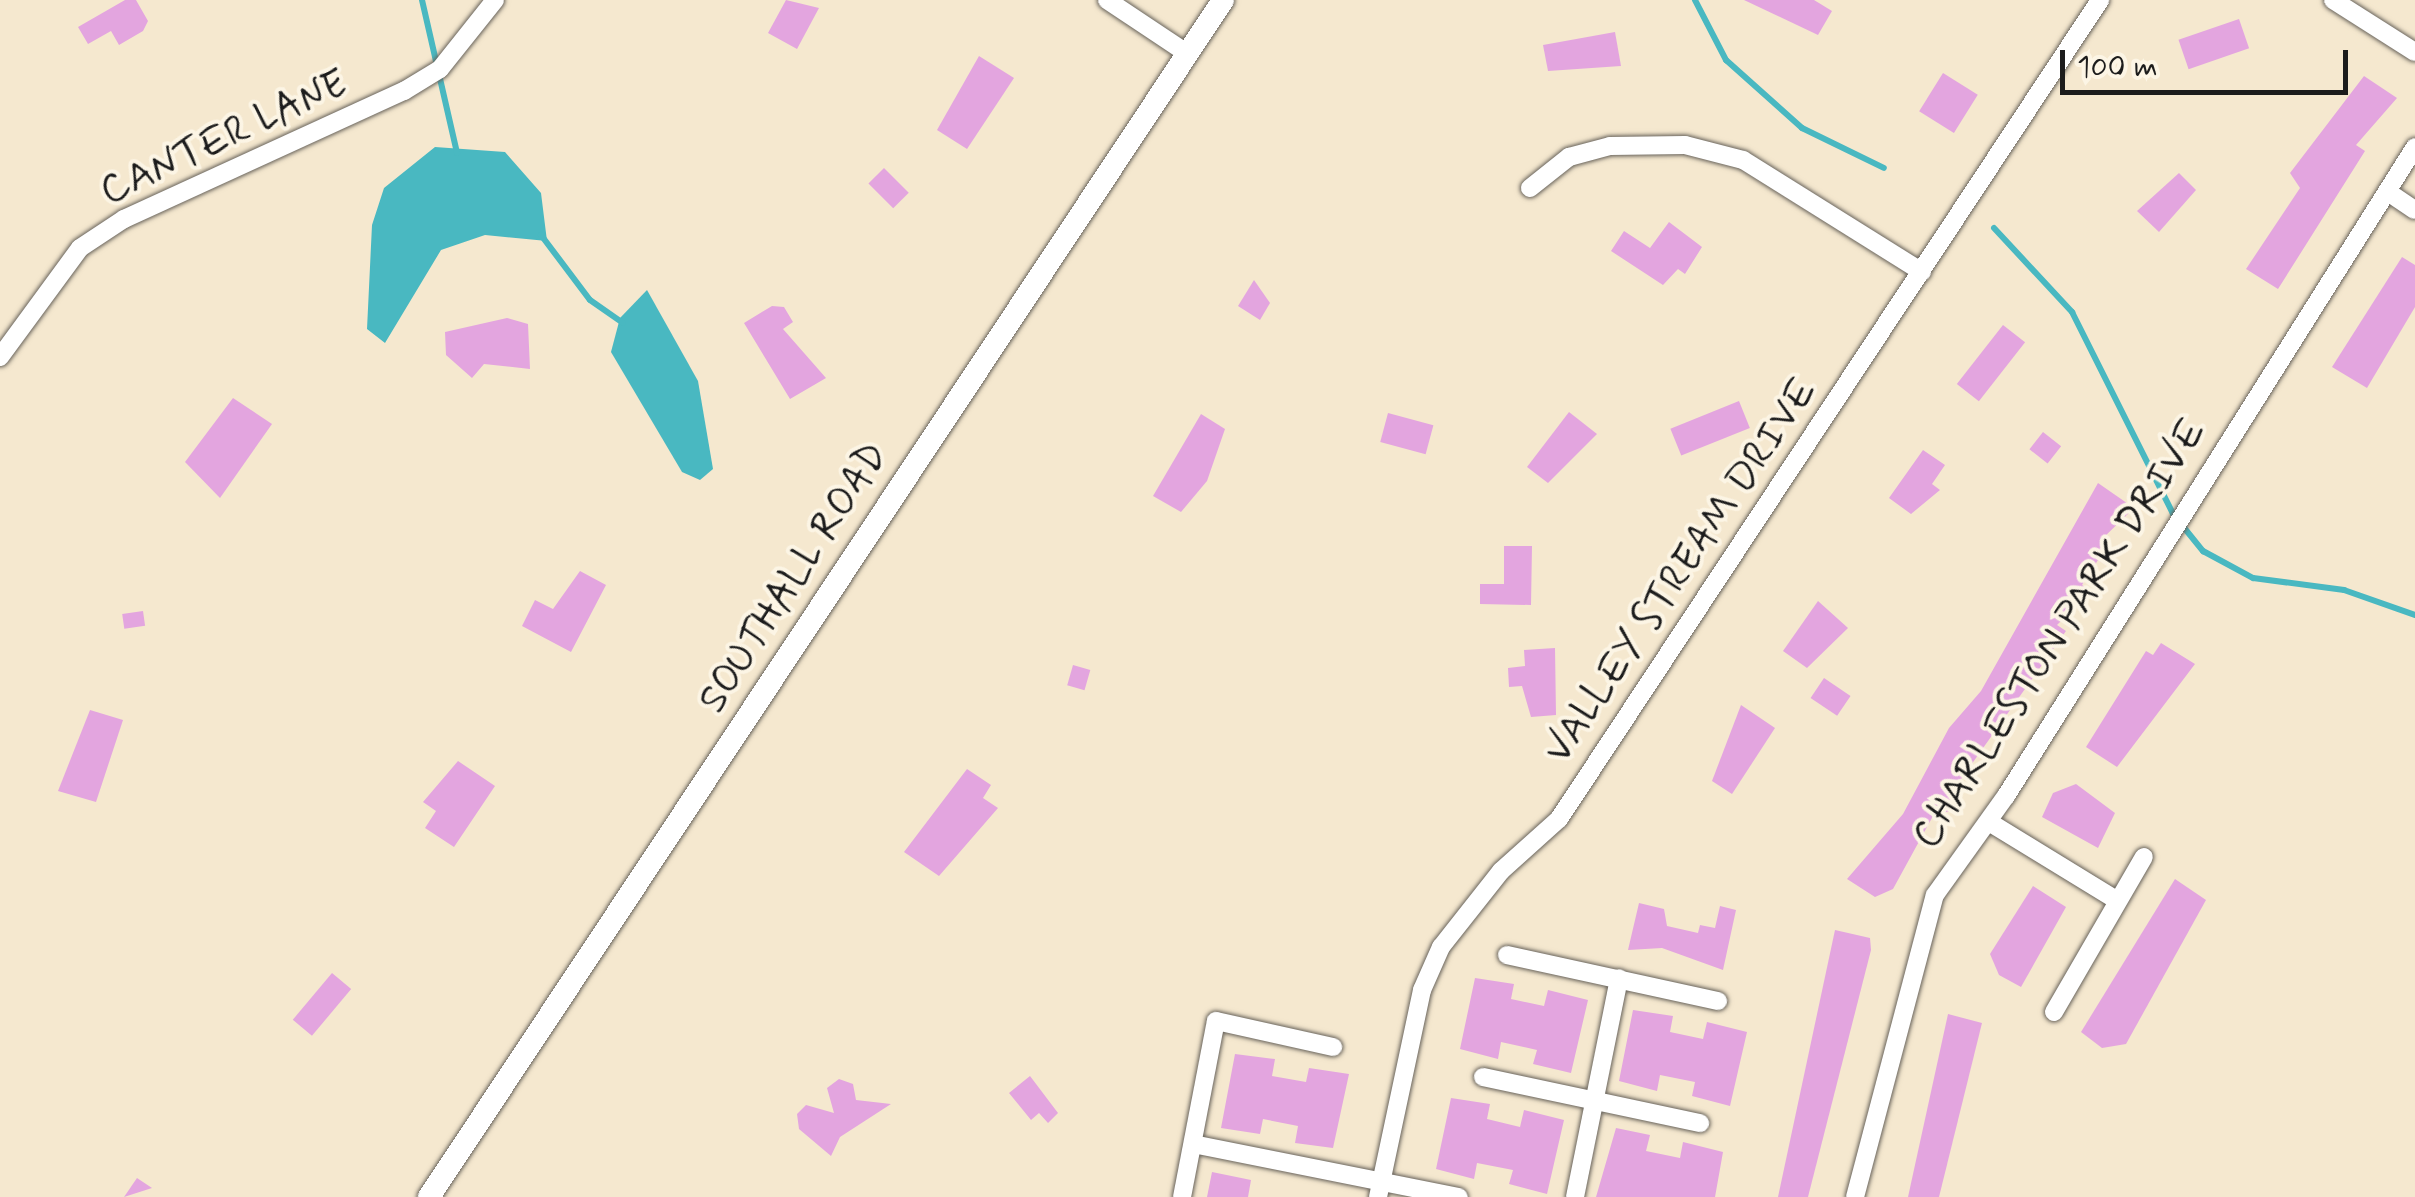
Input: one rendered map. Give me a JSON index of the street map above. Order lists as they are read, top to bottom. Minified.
{"streets":{"street":["CANTER LANE","VALLEY STREAM DRIVE","SOUTHALL ROAD","CHARLESTON PARK DRIVE"]},"scale_bar":"100 m"}
